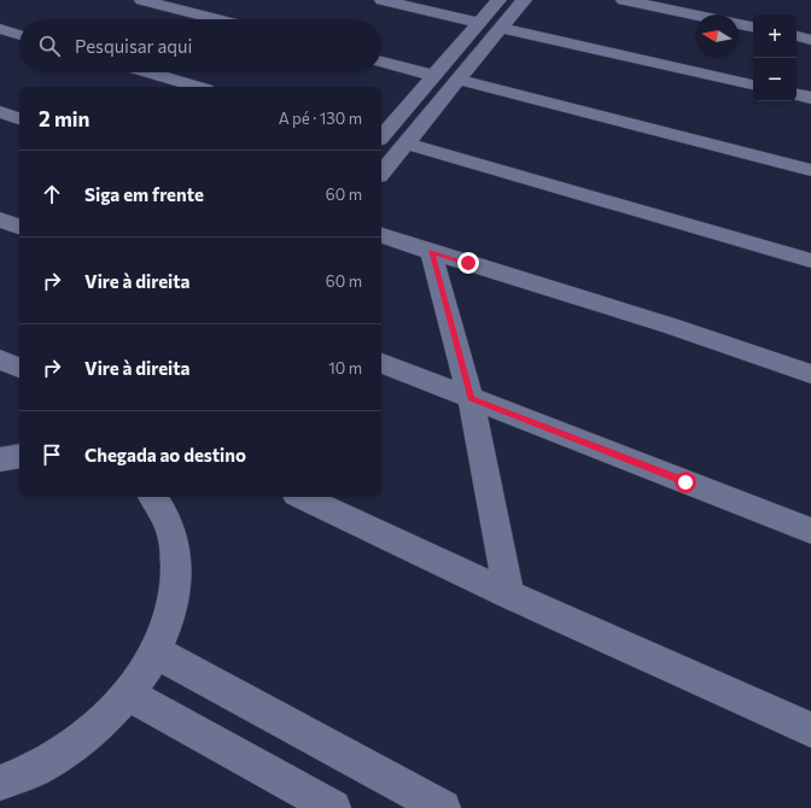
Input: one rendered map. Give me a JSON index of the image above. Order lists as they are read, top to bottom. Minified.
{"north":"left","page":{"map_buttons":["+","−"],"search":"Pesquisar aqui","heading":["2 min","A pé · 130 m"],"list":[["Siga em frente","60 m"],["Vire à direita","60 m"],["Vire à direita","10 m"],"Chegada ao destino"]}}
